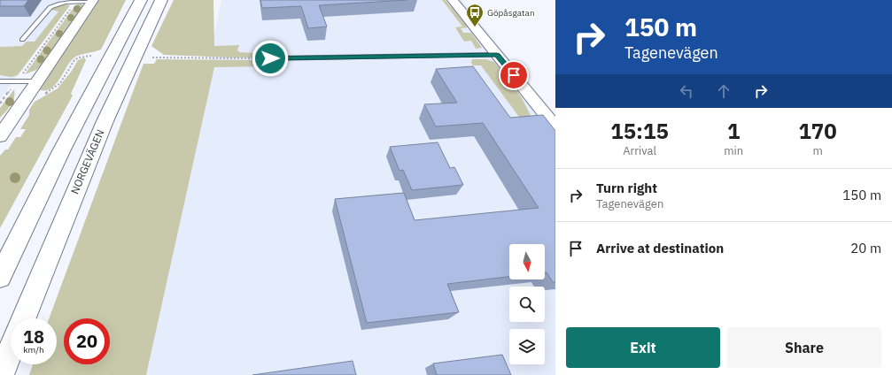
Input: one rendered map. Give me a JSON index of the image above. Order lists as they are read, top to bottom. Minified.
{"streets":{"highway":["NORGEVÄGEN"]},"places":{"bus stop":["Göpåsgatan"]},"north":"bottom","page":{"turn":["150 m","Tagenevägen"],"eta":["15:15","Arrival","1","min","170","m"],"list":[{"name":"Turn right","note":"Tagenevägen","value":"150 m"},{"name":"Arrive at destination","value":"20 m"}],"speed":"18 km/h","limit":"20","buttons":["Exit","Share"]}}
